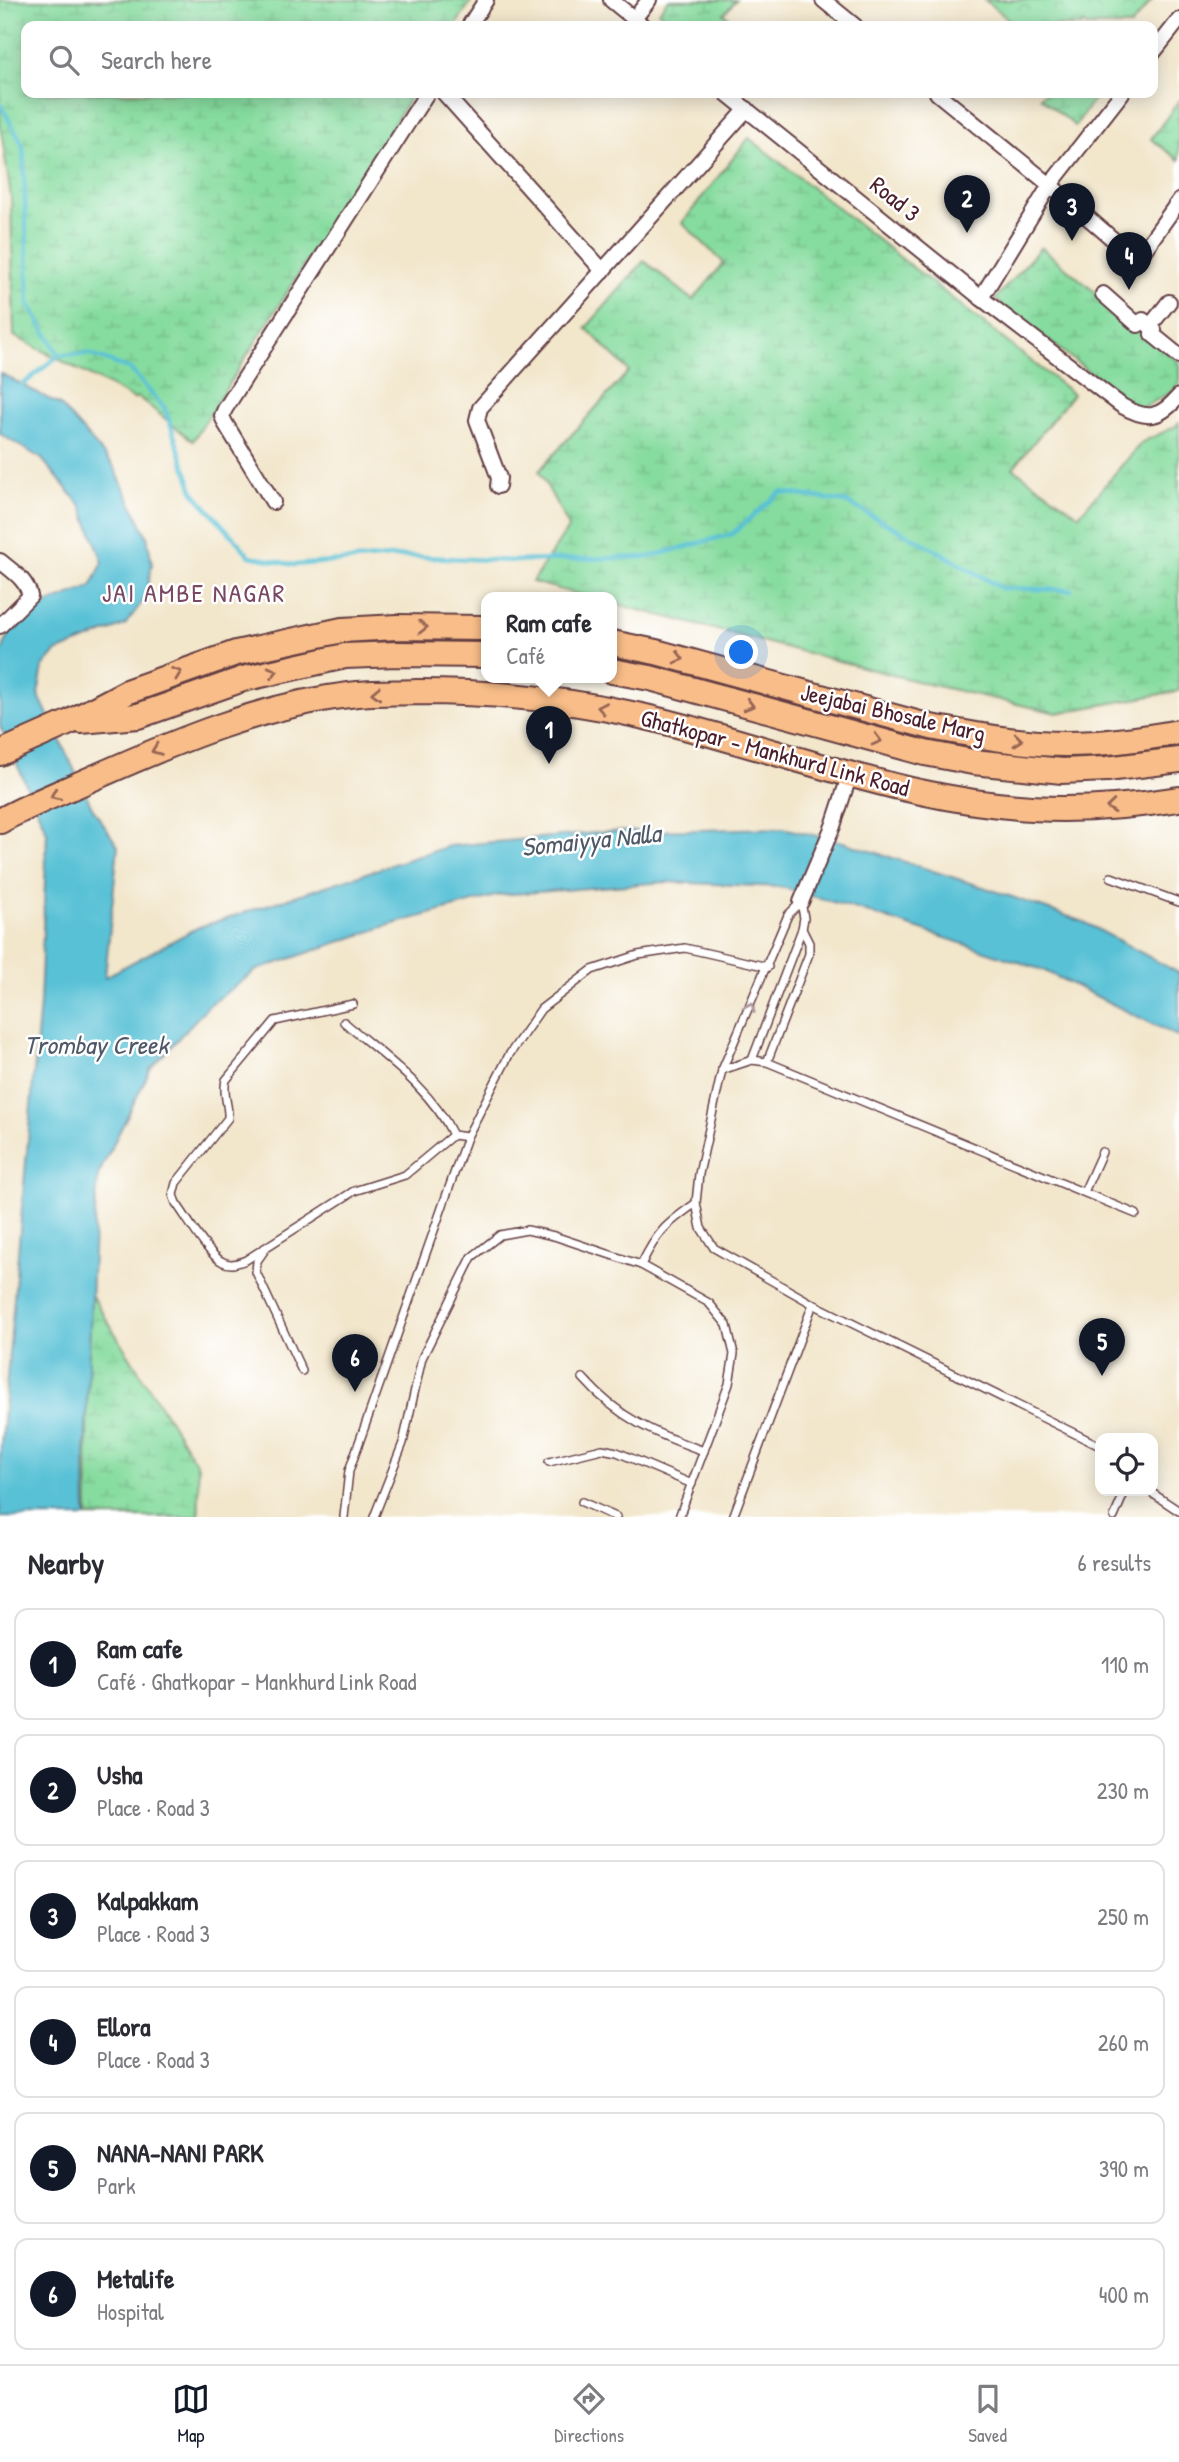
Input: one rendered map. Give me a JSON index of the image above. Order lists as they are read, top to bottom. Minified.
{"streets":{"highway":["Jeejabai Bhosale Marg","Ghatkopar - Mankhurd Link Road"],"street":["Road 3"]},"districts":["JAI AMBE NAGAR"],"water":["Somaiyya Nalla","Trombay Creek"],"page":{"search":"Search here","pins":["2","3","4","1","5","6"],"popup":["Ram cafe","Café"],"heading":["Nearby","6 results"],"list":[{"mark":"1","name":"Ram cafe","note":"Café · Ghatkopar - Mankhurd Link Road","value":"110 m"},{"mark":"2","name":"Usha","note":"Place · Road 3","value":"230 m"},{"mark":"3","name":"Kalpakkam","note":"Place · Road 3","value":"250 m"},{"mark":"4","name":"Ellora","note":"Place · Road 3","value":"260 m"},{"mark":"5","name":"NANA-NANI PARK","note":"Park","value":"390 m"},{"mark":"6","name":"Metalife","note":"Hospital","value":"400 m"}],"nav":["Map","Directions","Saved"]}}
